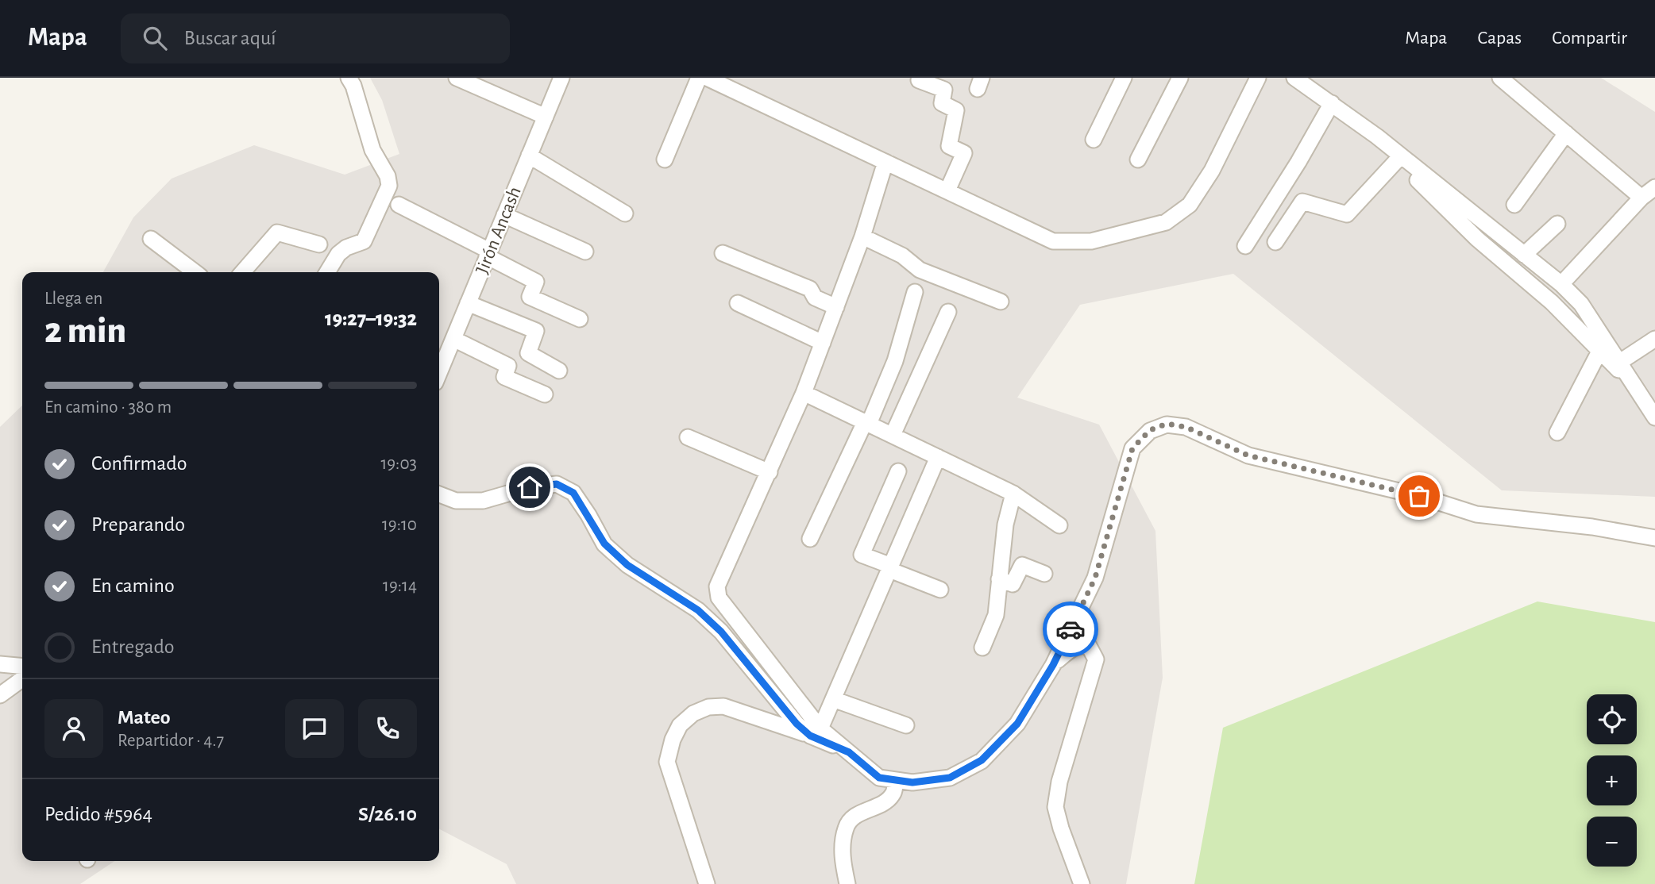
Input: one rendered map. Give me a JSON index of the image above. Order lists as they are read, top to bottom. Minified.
{"streets":{"street":["Jirón Ancash"]},"page":{"header":"Mapa","search":"Buscar aquí","nav":["Mapa","Capas","Compartir"],"heading":["2 min","Llega en","19:27–19:32"],"panel":["Mateo","Repartidor · 4.7","Pedido #5964","S/26.10"],"bar":"En camino · 380 m","list":[["Confirmado","19:03"],["Preparando","19:10"],["En camino","19:14"],"Entregado"],"map_buttons":["+","−"]}}
